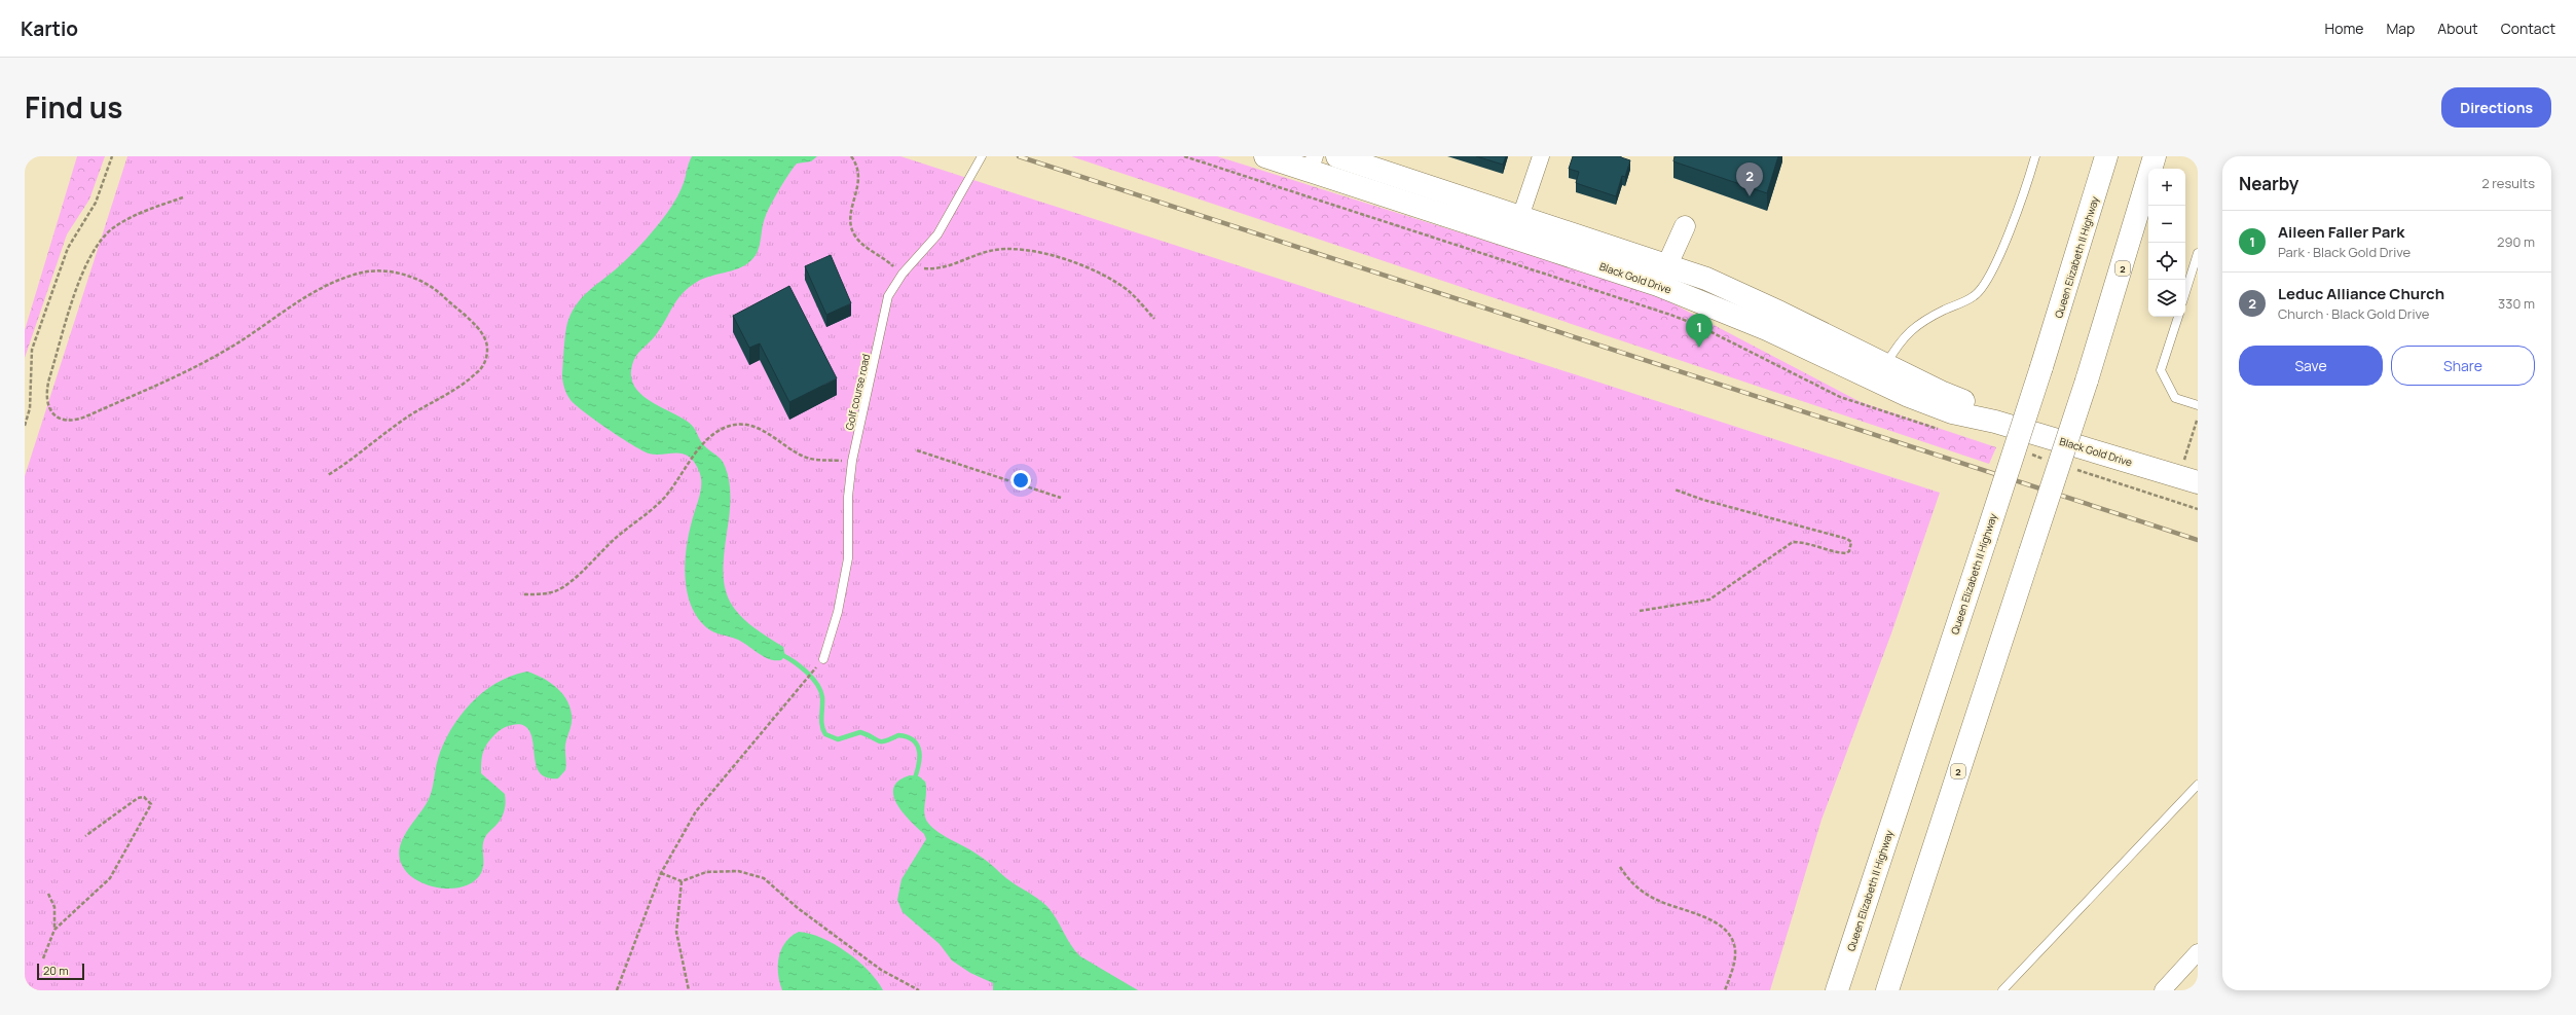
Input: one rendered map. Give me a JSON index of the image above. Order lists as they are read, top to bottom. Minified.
{"streets":{"main road":["Queen Elizabeth II Highway","2","Black Gold Drive"],"lane":["Golf course road"]},"scale_bar":"20 m","page":{"header":"Kartio","nav":["Home","Map","About","Contact"],"title":"Find us","buttons":["Directions",["Save","Share"]],"heading":["Nearby","2 results"],"pins":["2","1"],"map_buttons":["+","−"],"list":[{"mark":"1","name":"Aileen Faller Park","note":"Park · Black Gold Drive","value":"290 m"},{"mark":"2","name":"Leduc Alliance Church","note":"Church · Black Gold Drive","value":"330 m"}],"scale":"20 m"}}
